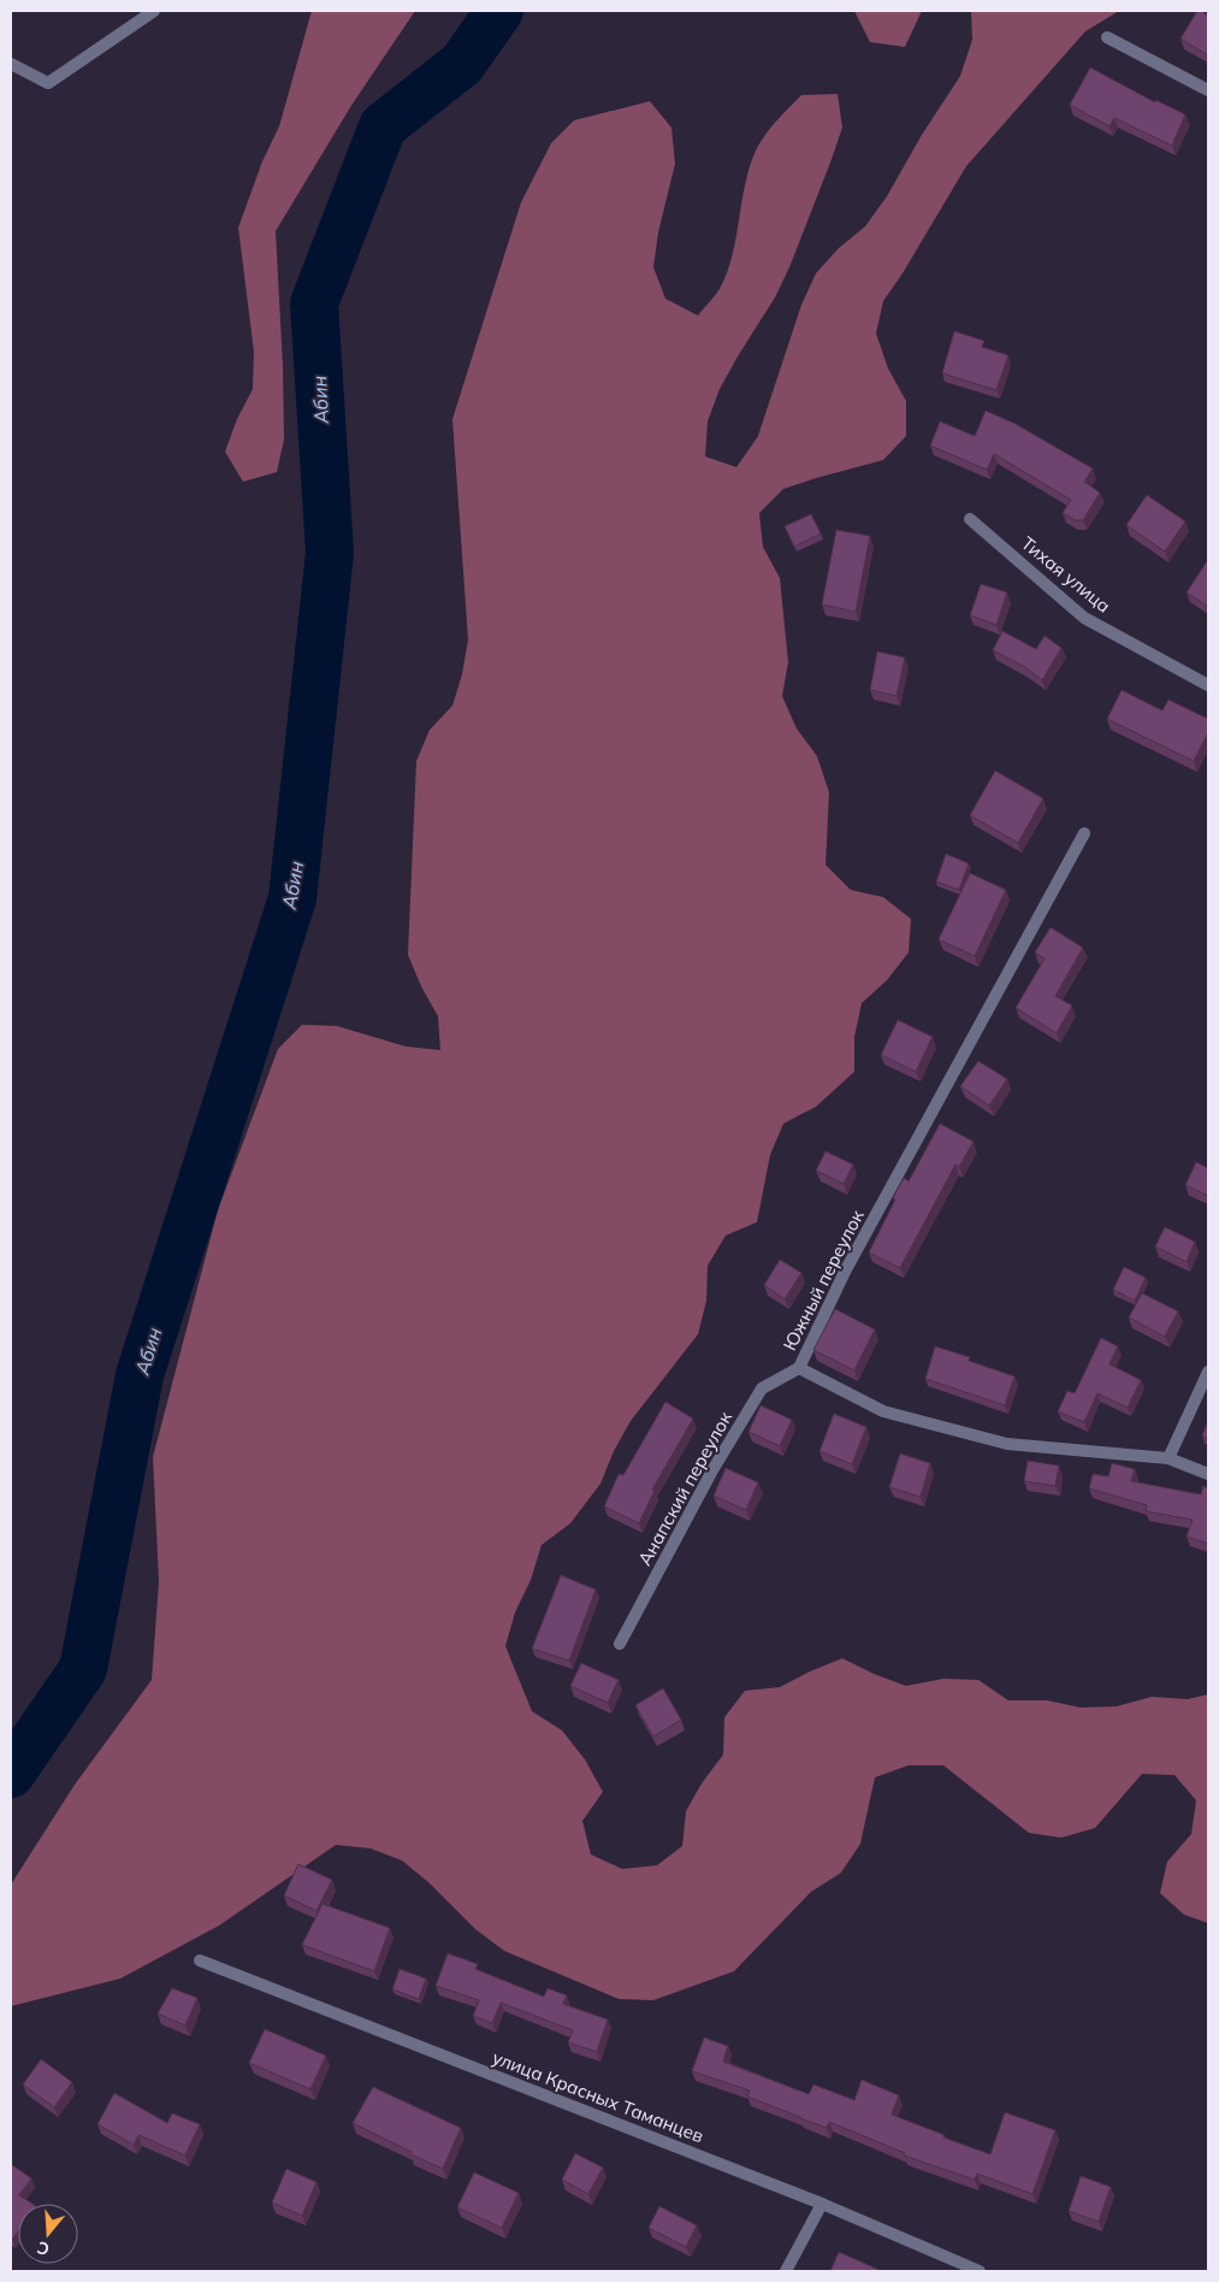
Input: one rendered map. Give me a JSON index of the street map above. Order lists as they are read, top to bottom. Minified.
{"streets":{"street":["Тихая улица","Южный переулок","Анапский переулок","улица Красных Таманцев"]},"crossings":[["Южный переулок","Анапский переулок"]],"water":["Абин"],"north":"bottom"}
